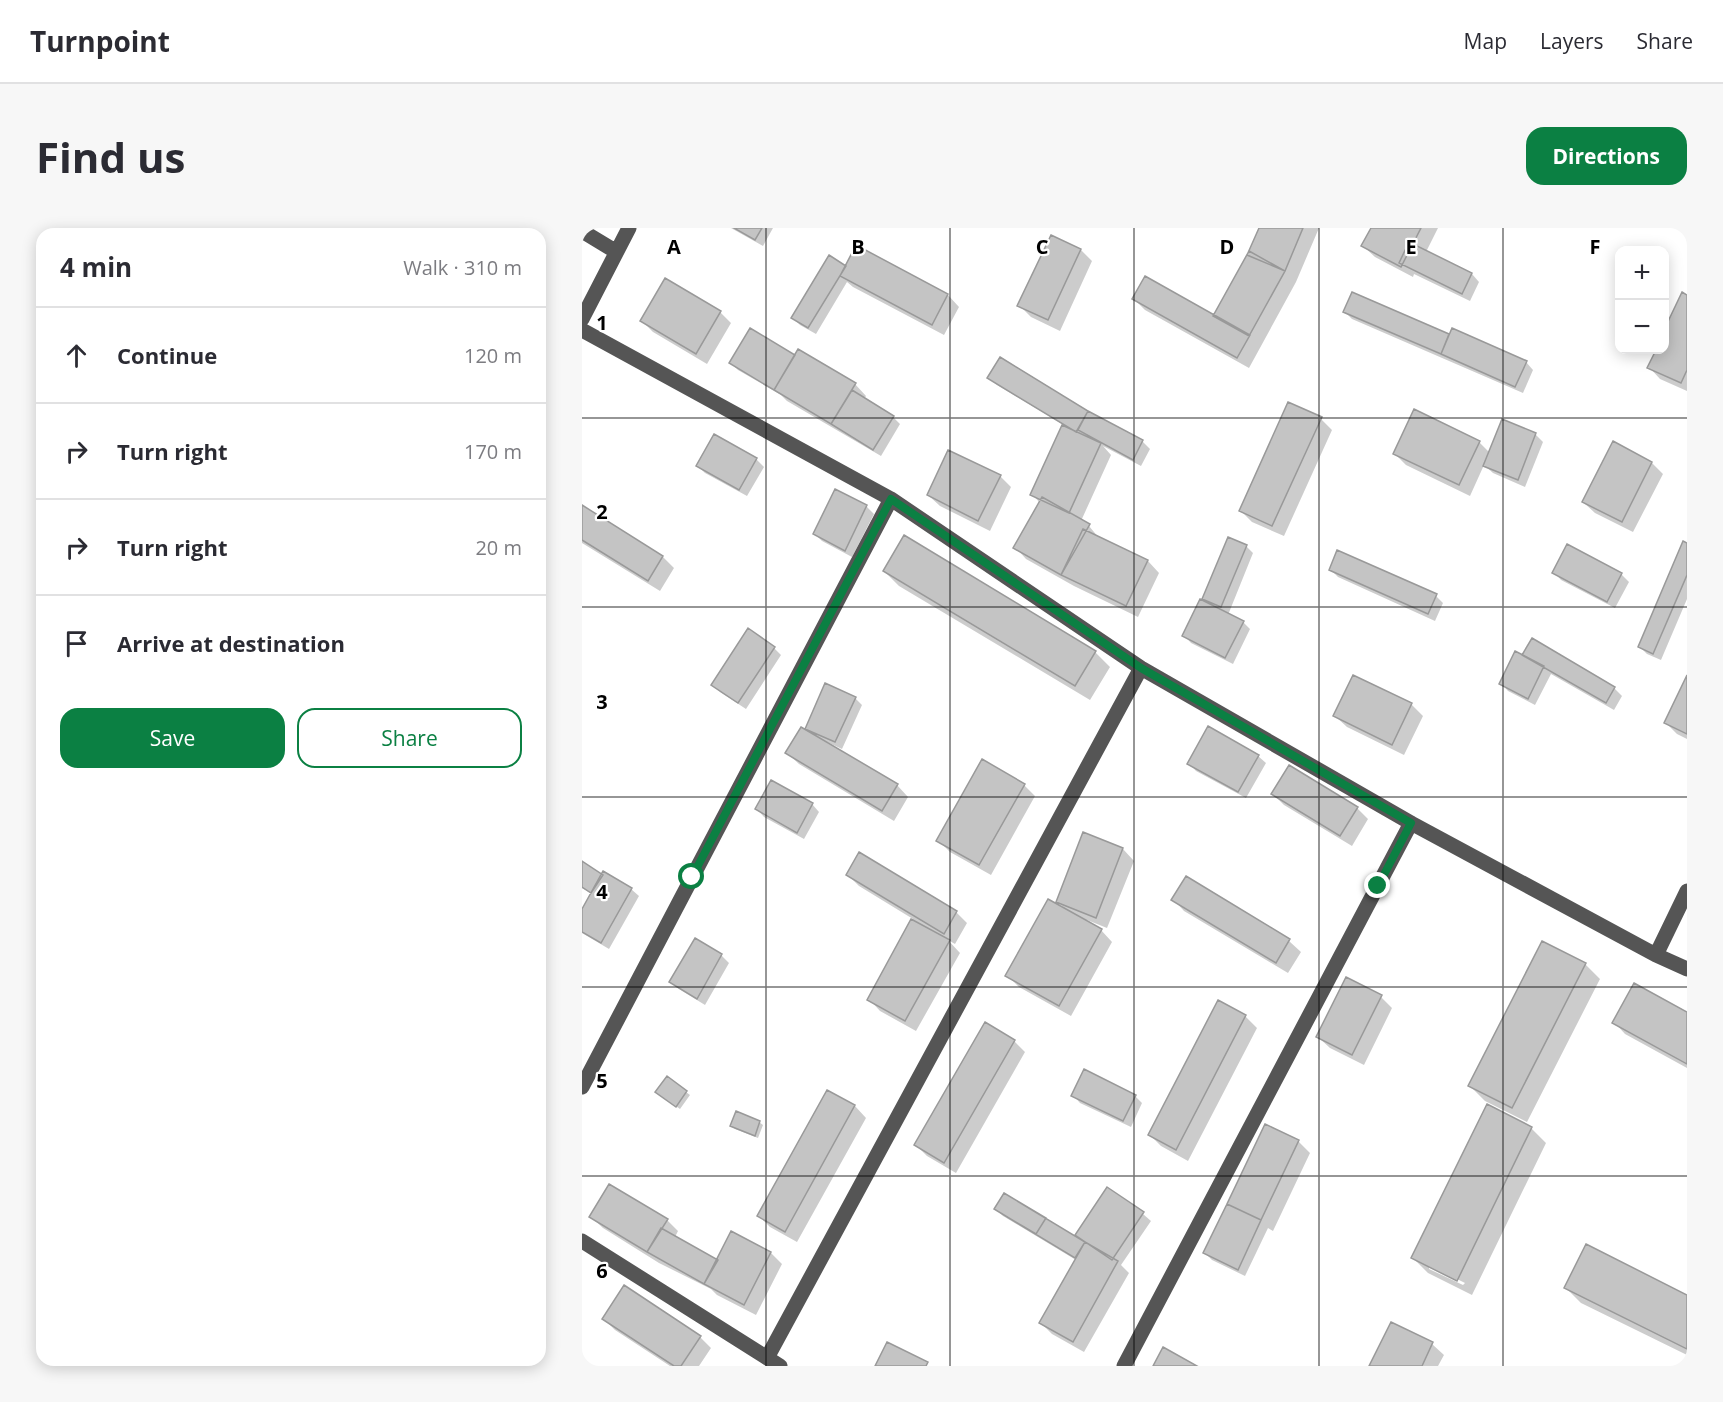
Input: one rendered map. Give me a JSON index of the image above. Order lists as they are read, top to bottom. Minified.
{"page":{"header":"Turnpoint","nav":["Map","Layers","Share"],"buttons":["Directions",["Save","Share"]],"title":"Find us","heading":["4 min","Walk · 310 m"],"map_buttons":["+","−"],"list":[["Continue","120 m"],["Turn right","170 m"],["Turn right","20 m"],"Arrive at destination"]},"grid":{"columns":["A","B","C","D","E","F"],"rows":["1","2","3","4","5","6"]}}
